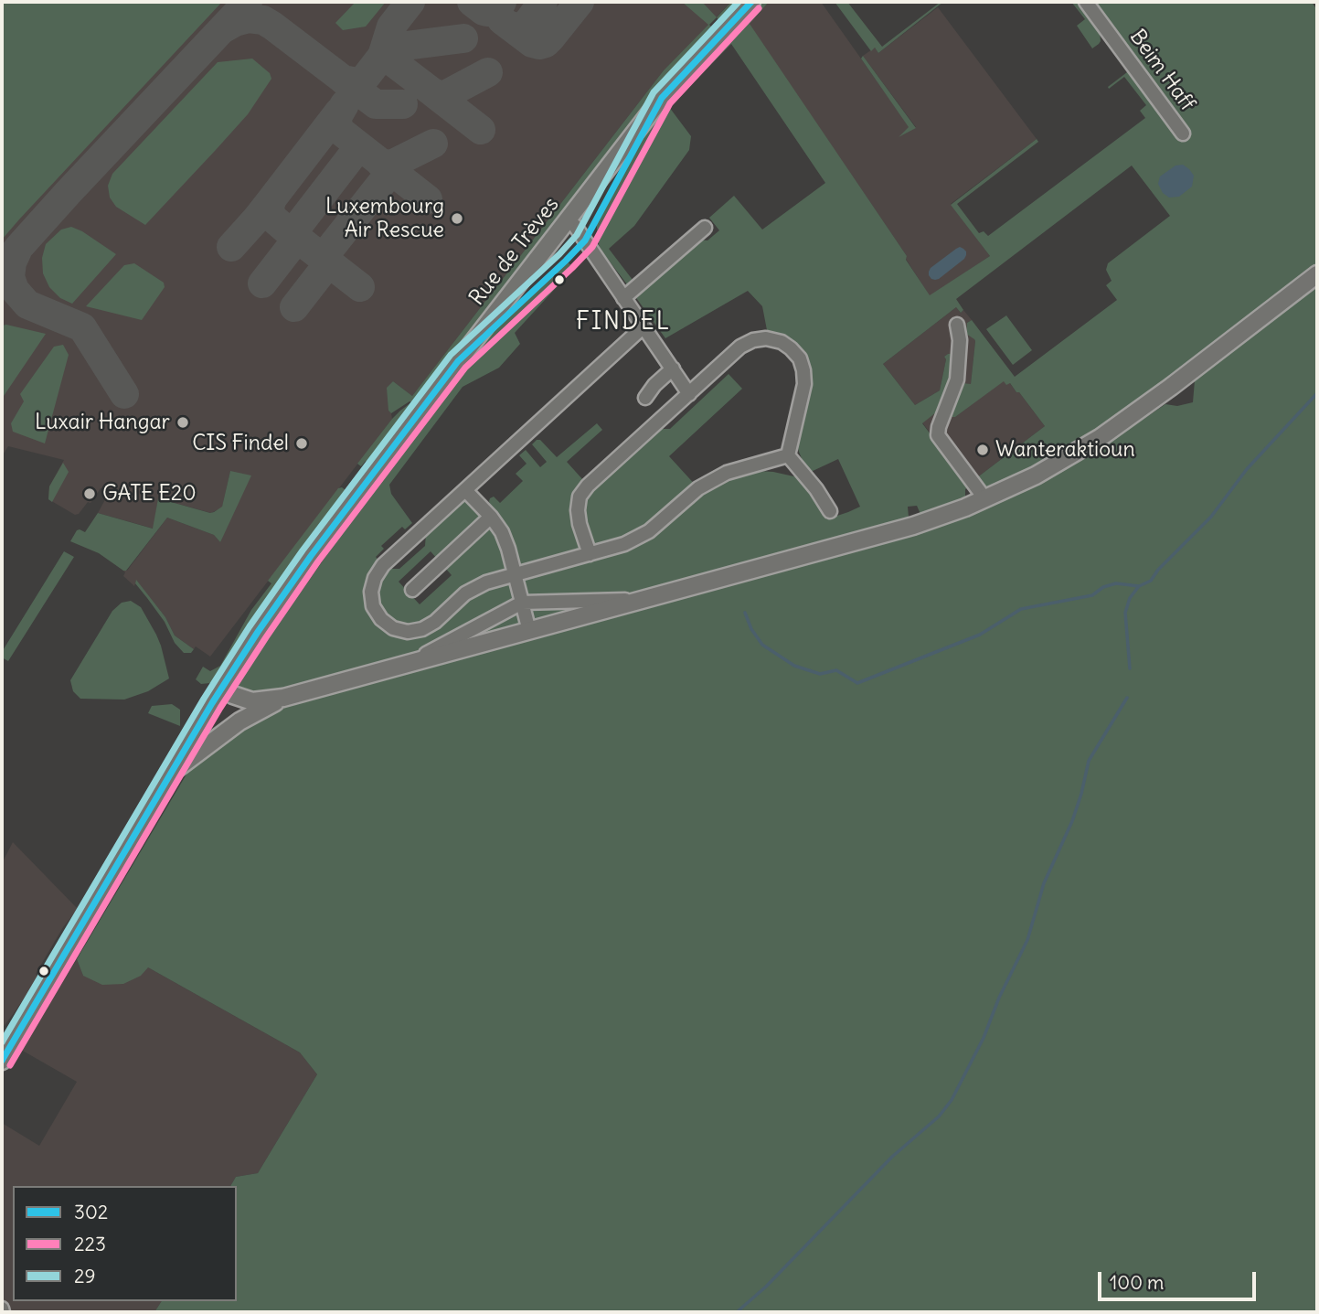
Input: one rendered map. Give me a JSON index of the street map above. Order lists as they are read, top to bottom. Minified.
{"streets":{"main road":["Rue de Trèves"],"street":["Beim Haff"]},"districts":["FINDEL"],"places":["Luxembourg Air Rescue","Luxair Hangar","CIS Findel","Wanteraktioun","GATE E20"],"lines":["transit line 302","transit line 29","transit line 223"],"legend":["302","223","29"],"scale_bar":"100 m"}
